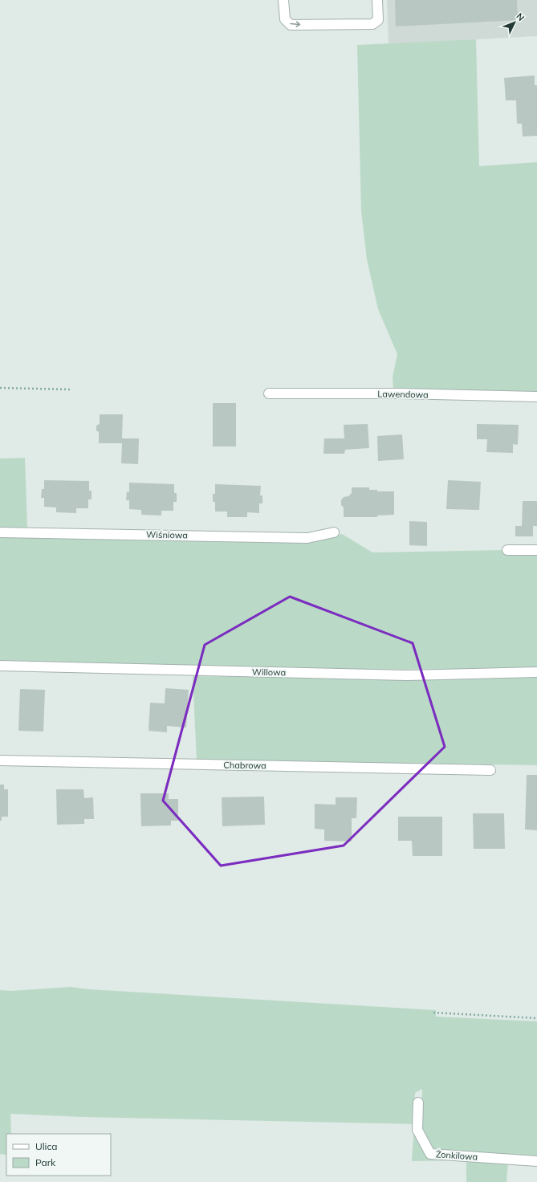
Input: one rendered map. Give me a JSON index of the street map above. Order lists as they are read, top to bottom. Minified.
{"streets":{"street":["Lawendowa","Wiśniowa","Willowa","Chabrowa","Żonkilowa"]},"legend":["Ulica","Park"],"north":"top right"}
